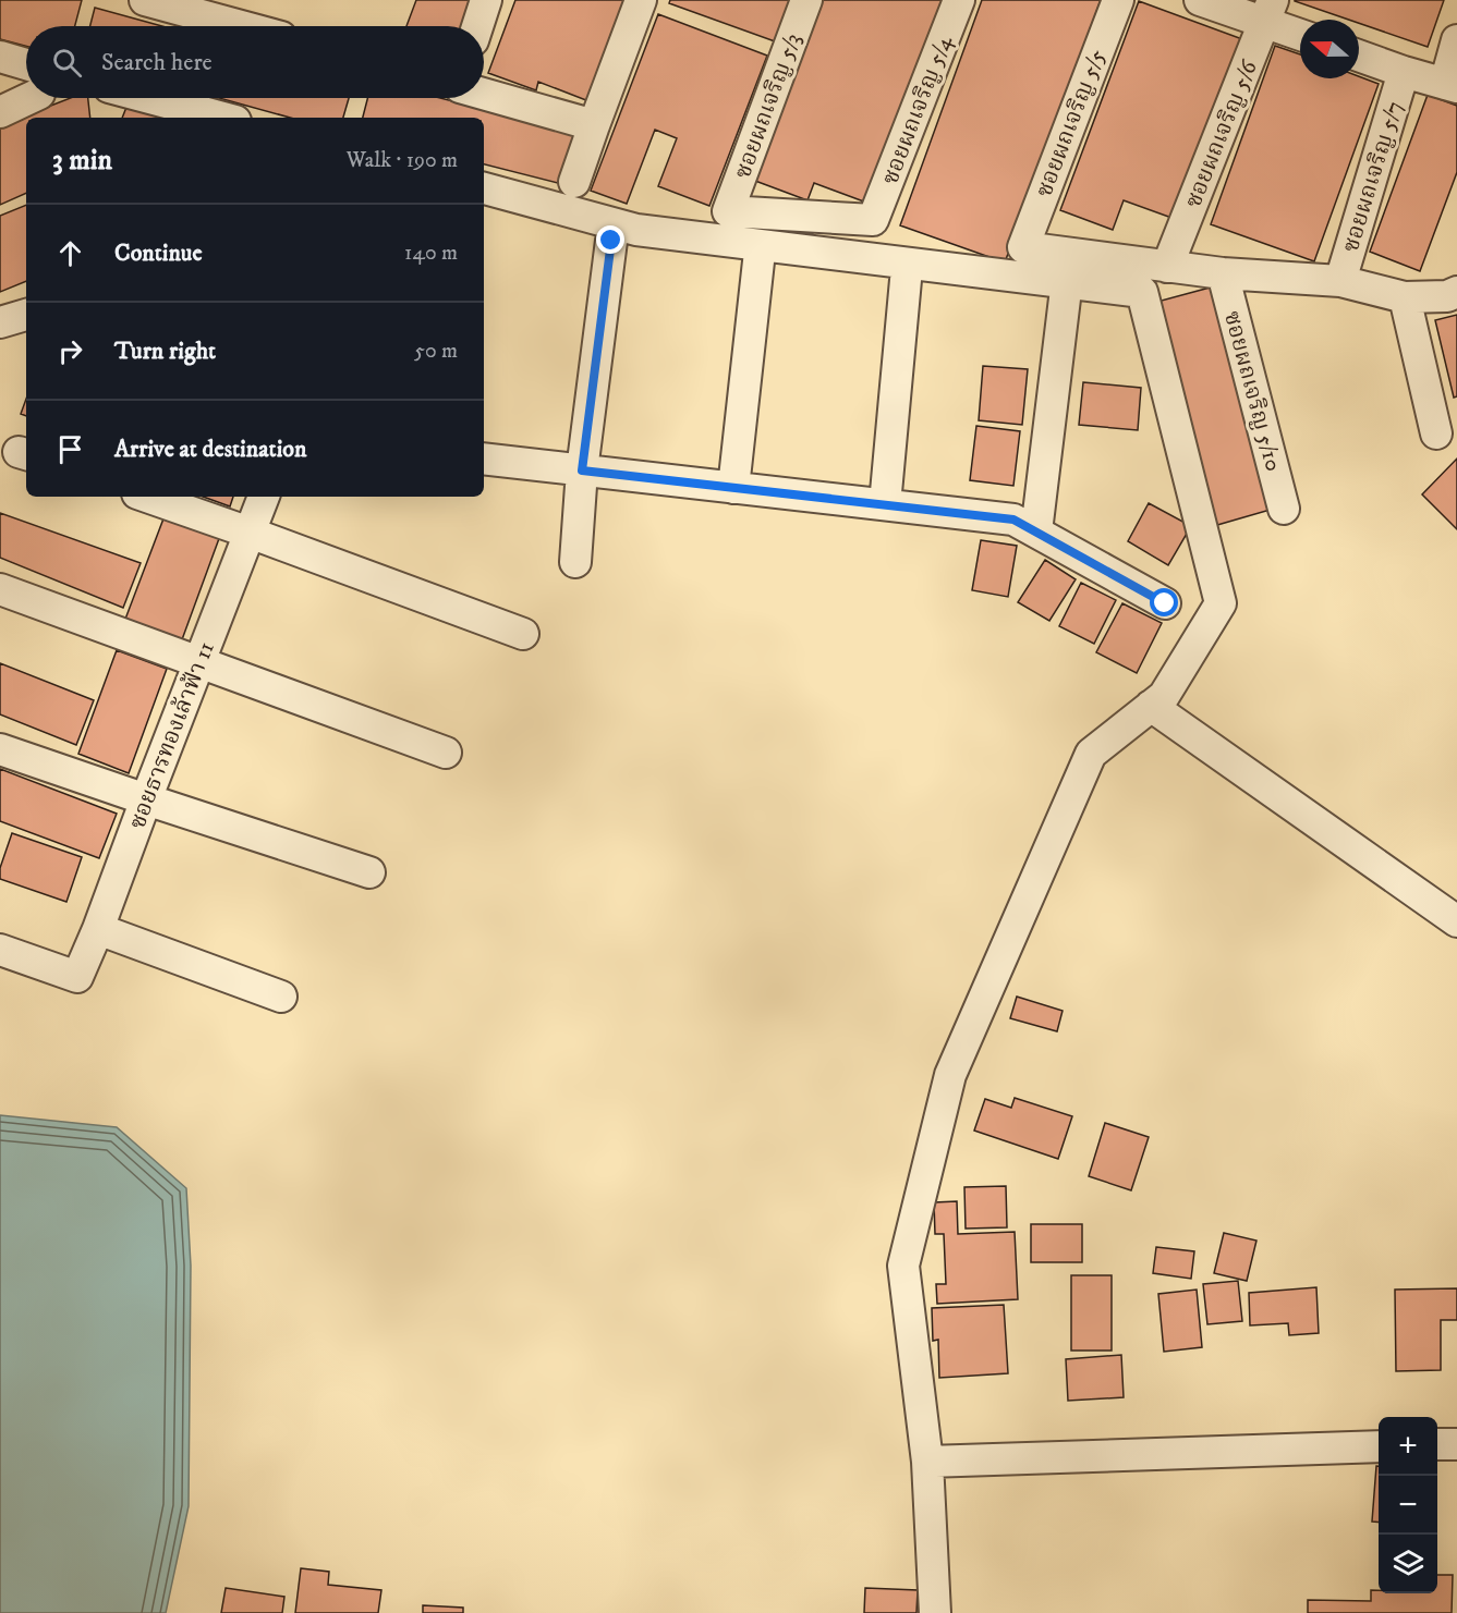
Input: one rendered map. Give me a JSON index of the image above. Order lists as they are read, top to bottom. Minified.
{"streets":{"street":["ซอยผถเจริญ 5/3","ซอยผถเจริญ 5/4","ซอยผถเจริญ 5/5","ซอยผถเจริญ 5/6","ซอยผถเจริญ 5/7","ซอยผถเจริญ 5/10","ซอยธารทองเล้าฟ้า 11"]},"crossings":[["ซอยผถเจริญ 5/3","ซอยผถเจริญ 5/4"],["ซอยผถเจริญ 5/5","ซอยผถเจริญ 5/6"]],"north":"left","page":{"search":"Search here","heading":["3 min","Walk · 190 m"],"list":[["Continue","140 m"],["Turn right","50 m"],"Arrive at destination"],"map_buttons":["+","−"]}}
